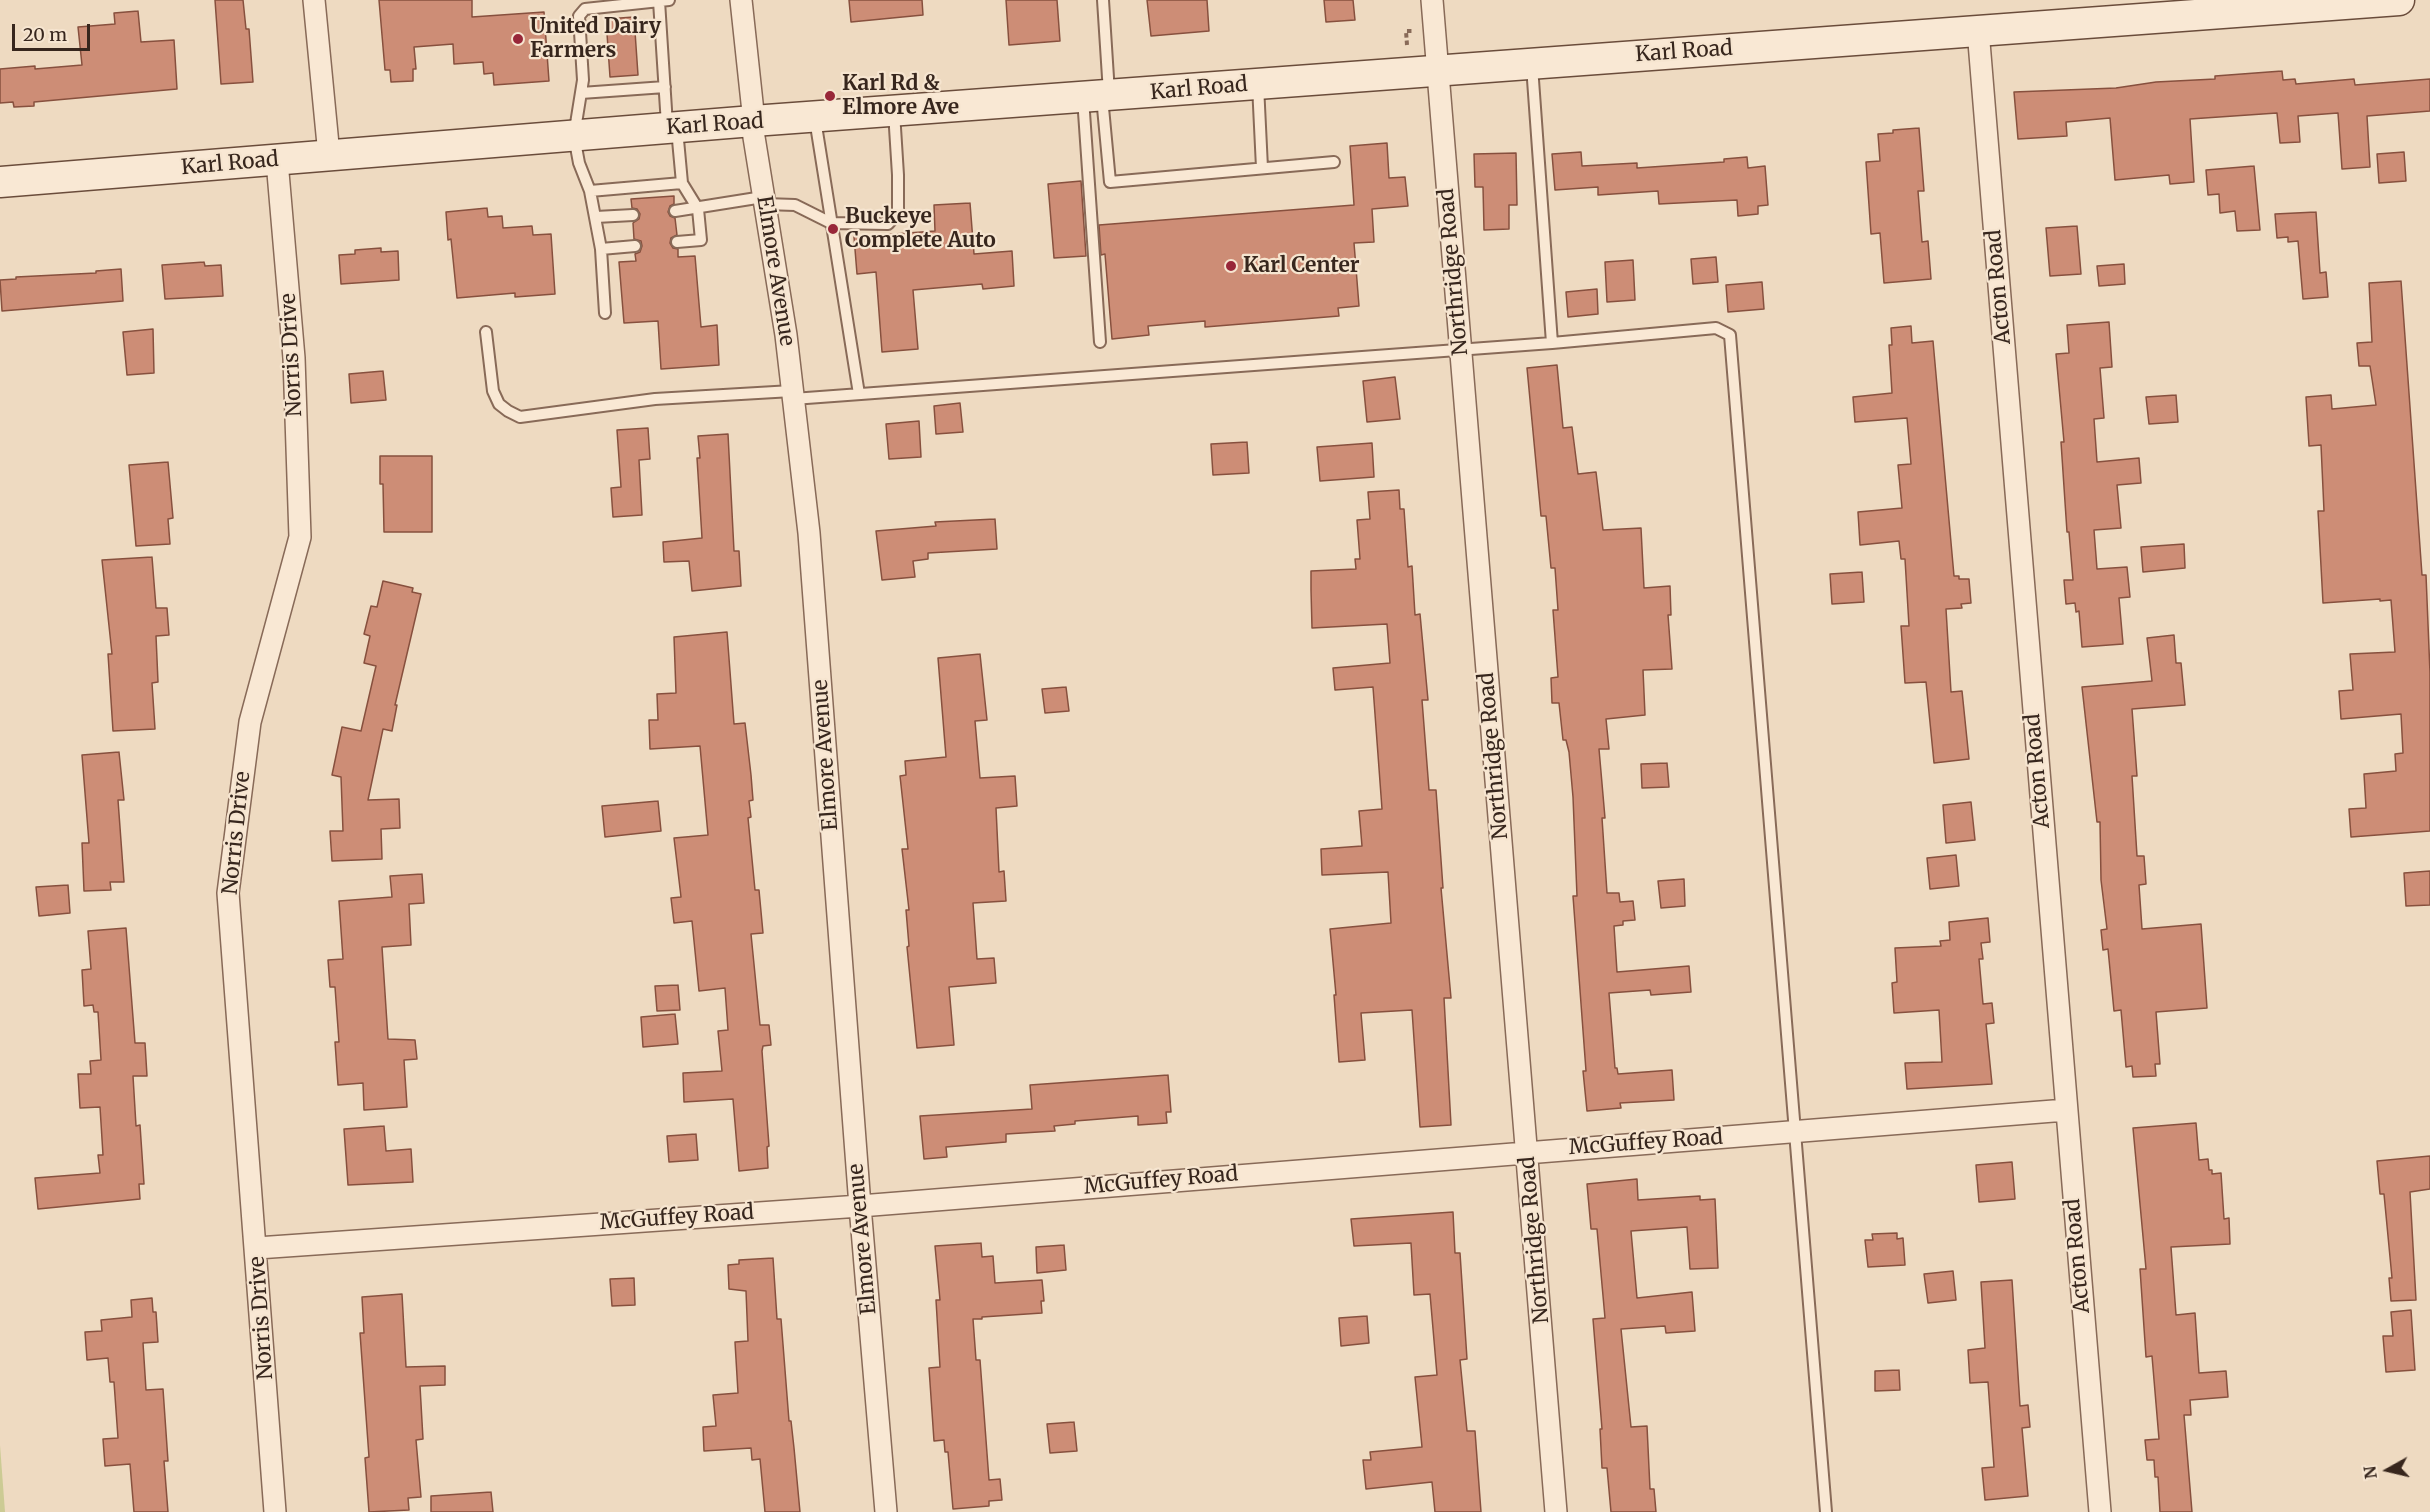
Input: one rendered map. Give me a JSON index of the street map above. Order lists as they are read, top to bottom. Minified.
{"streets":{"main road":["Karl Road"],"street":["Elmore Avenue","Northridge Road","Acton Road","Norris Drive","McGuffey Road"]},"crossings":[["Karl Road","Elmore Avenue"],["Karl Road","Northridge Road"],["Karl Road","Acton Road"],["Karl Road","Norris Drive"],["Elmore Avenue","McGuffey Road"],["Northridge Road","McGuffey Road"],["Acton Road","McGuffey Road"],["Norris Drive","McGuffey Road"]],"places":["United Dairy Farmers","Karl Rd & Elmore Ave","Buckeye Complete Auto","Karl Center"],"scale_bar":"20 m","north":"left"}
